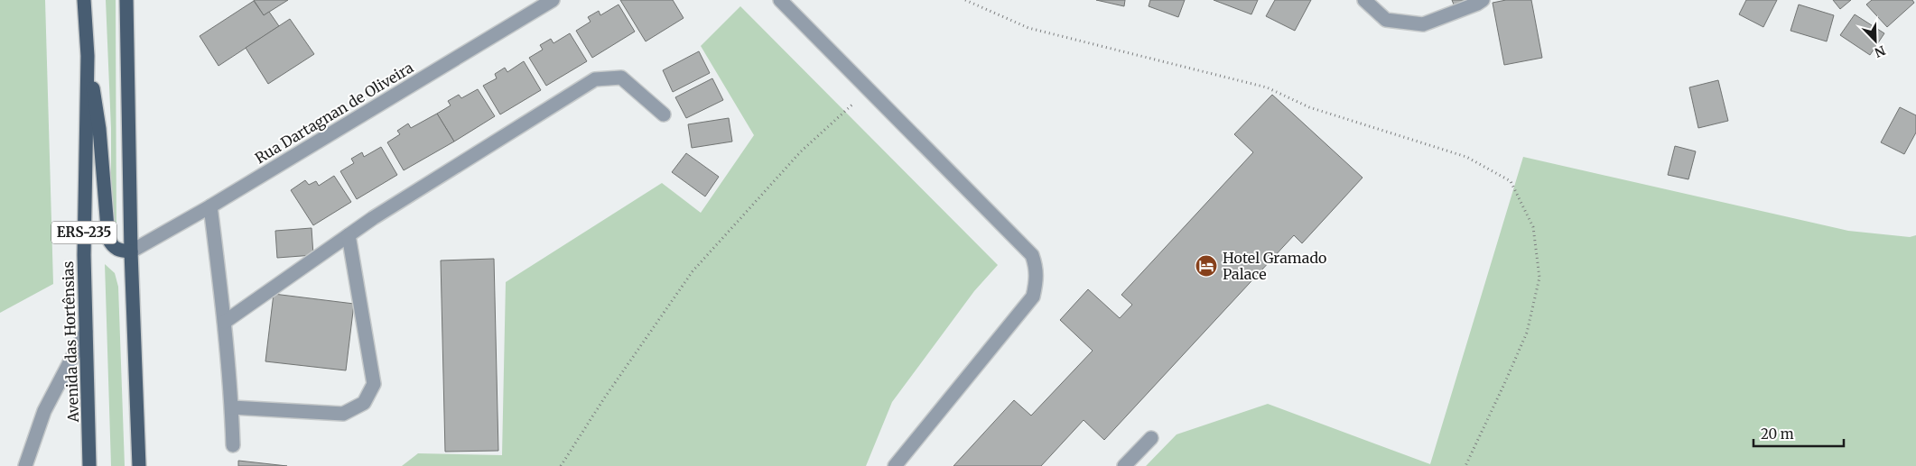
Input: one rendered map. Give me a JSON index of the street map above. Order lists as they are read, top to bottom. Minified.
{"streets":{"main road":["ERS-235","Avenida das Hortênsias"],"street":["Rua Dartagnan de Oliveira"]},"crossings":[["Rua Dartagnan de Oliveira","ERS-235"]],"places":{"hotel":["Hotel Gramado Palace"]},"scale_bar":"20 m","north":"bottom right"}
